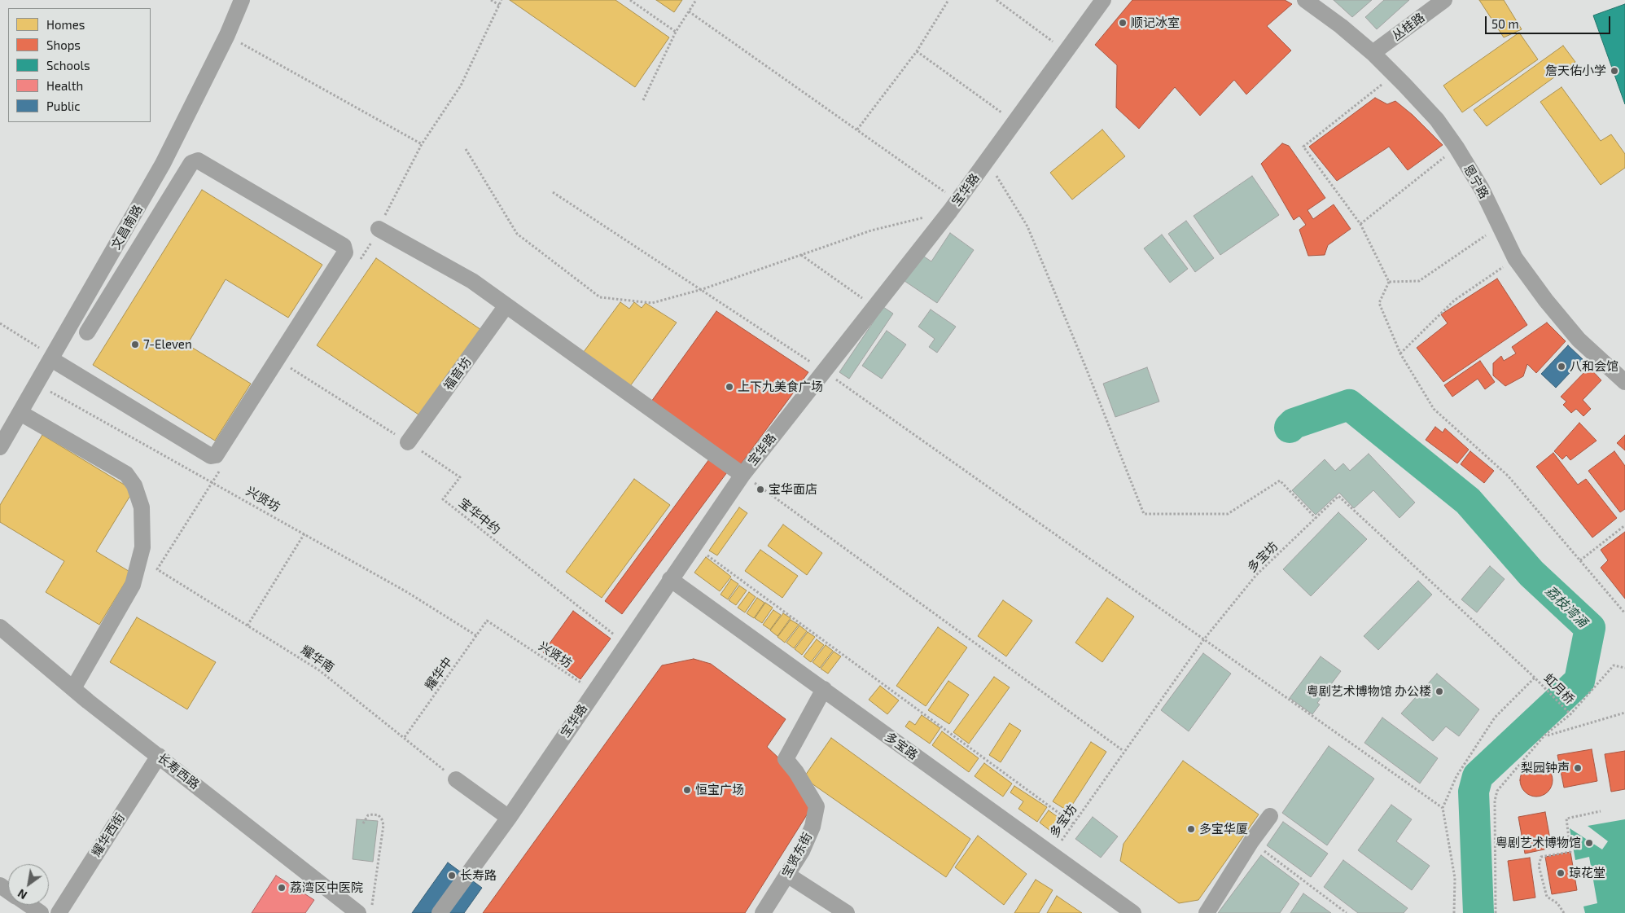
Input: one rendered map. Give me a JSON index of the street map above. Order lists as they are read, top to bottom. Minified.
{"streets":{"street":["丛桂路","恩宁路","宝华路","文昌南路","福音坊","多宝路","长寿西路","耀华西街","宝贤东街"],"path":["兴贤坊","宝华中约","多宝坊","耀华南","耀华中","虹月桥"]},"crossings":[["丛桂路","恩宁路"],["宝华路","兴贤坊"],["宝华路","宝华中约"],["宝华路","多宝路"],["文昌南路","兴贤坊"],["福音坊","宝华中约"],["兴贤坊","耀华中"],["多宝坊","虹月桥"],["多宝坊","多宝路"],["耀华南","耀华中"],["多宝路","宝贤东街"],["长寿西路","耀华西街"]],"water":["荔枝湾涌"],"places":["顺记冰室","詹天佑小学","7-Eleven","八和会馆","上下九美食广场","宝华面店","粤剧艺术博物馆 办公楼","梨园钟声","恒宝广场","多宝华厦","粤剧艺术博物馆","琼花堂","长寿路","荔湾区中医院"],"legend":["Homes","Shops","Schools","Health","Public"],"scale_bar":"50 m","north":"bottom left"}
